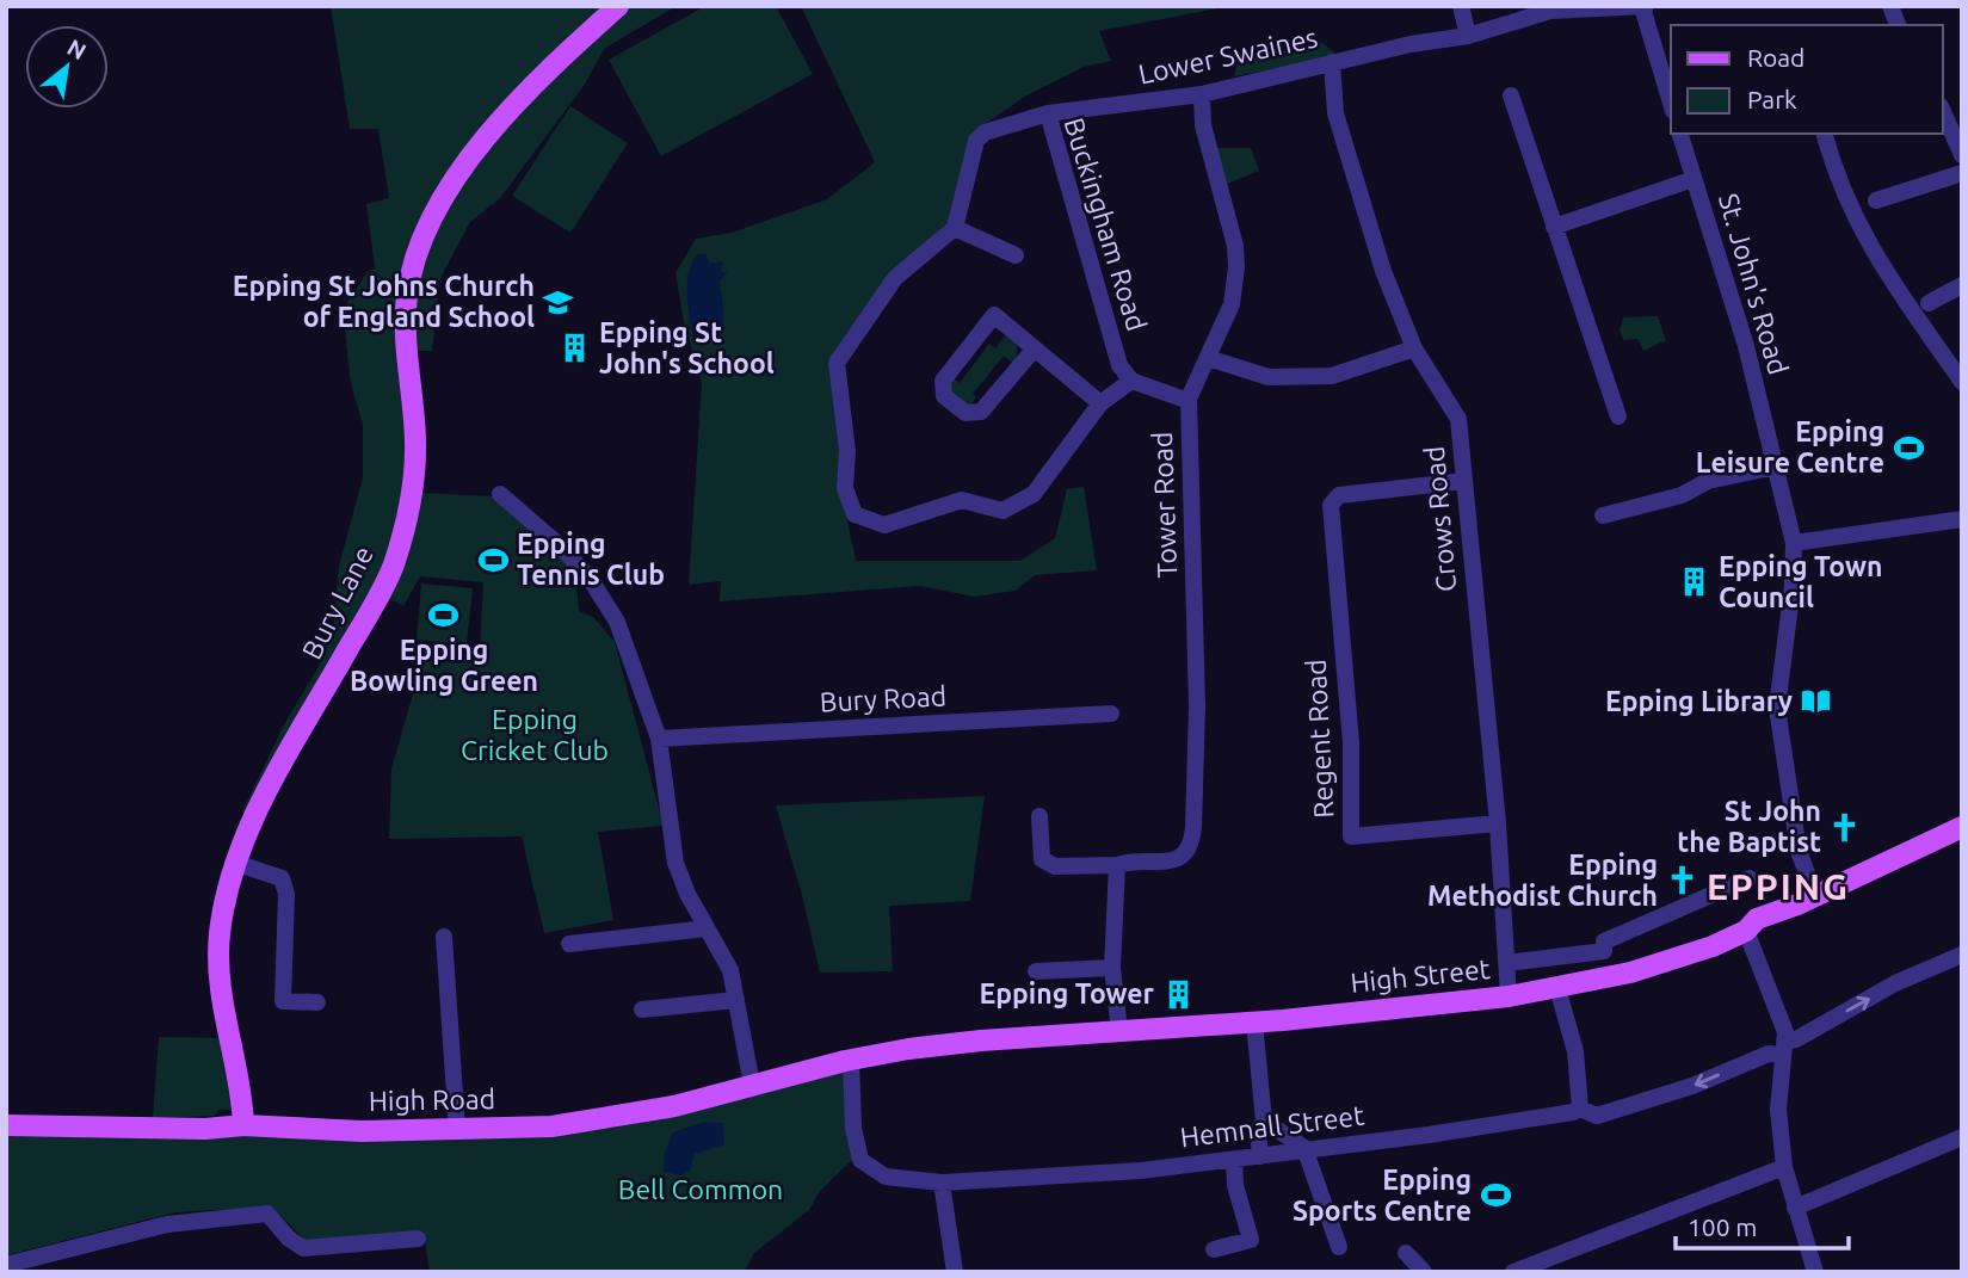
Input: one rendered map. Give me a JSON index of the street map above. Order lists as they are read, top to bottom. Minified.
{"streets":{"main road":["Bury Lane","High Street","High Road"],"street":["Lower Swaines","Buckingham Road","St. John's Road","Tower Road","Crows Road","Bury Road","Regent Road","Hemnall Street"]},"crossings":[["Lower Swaines","Buckingham Road"],["Lower Swaines","Tower Road"],["Lower Swaines","Crows Road"],["St. John's Road","High Street"],["Crows Road","Regent Road"],["Crows Road","High Street"],["Bury Lane","High Road"],["High Street","High Road"],["High Street","Hemnall Street"],["High Road","Hemnall Street"]],"districts":["EPPING"],"parks":["Epping Cricket Club","Bell Common"],"places":{"school or university":["Epping St Johns Church of England School"],"building":["Epping St John's School","Epping Town Council","Epping Tower"],"sports":["Epping Leisure Centre","Epping Tennis Club","Epping Bowling Green","Epping Sports Centre"],"library":["Epping Library"],"church":["St John the Baptist","Epping Methodist Church"]},"legend":["Road","Park"],"scale_bar":"100 m","north":"top right"}
